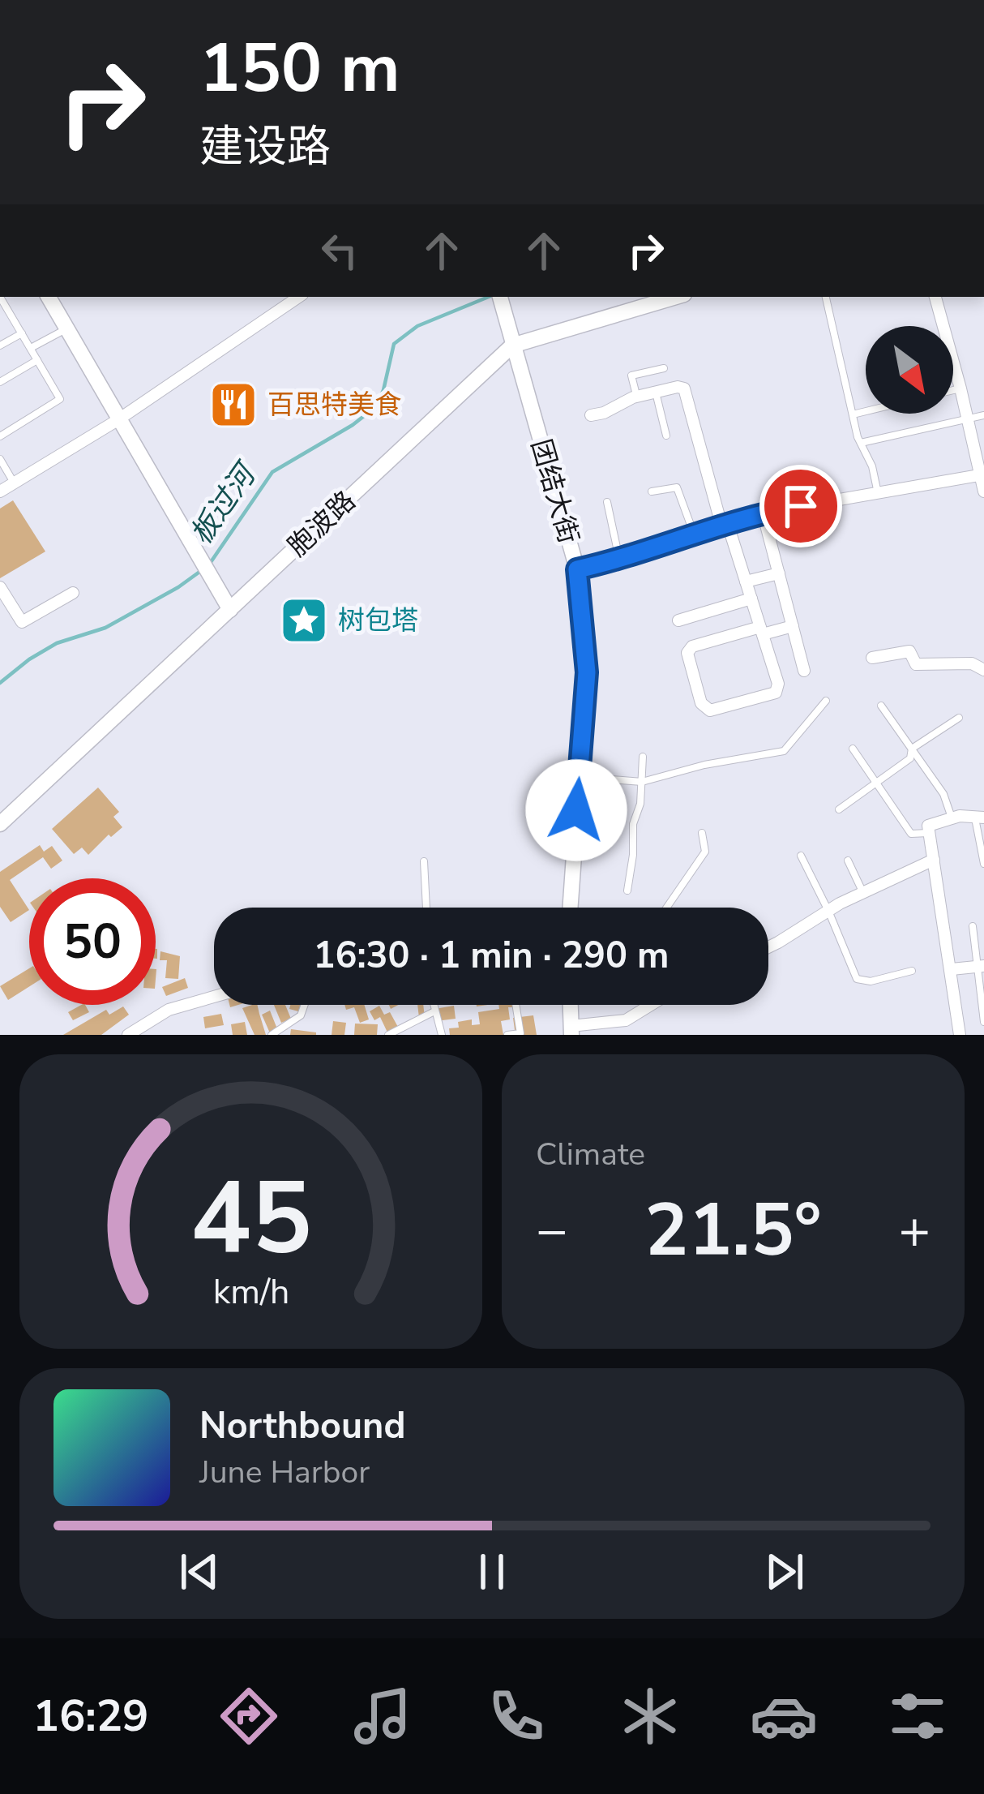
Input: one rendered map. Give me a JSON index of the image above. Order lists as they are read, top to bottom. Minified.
{"streets":{"street":["团结大街","胞波路"]},"crossings":[["团结大街","胞波路"]],"water":["板过河"],"places":{"restaurant":["百思特美食"],"place":["树包塔"]},"north":"bottom right","page":{"turn":["150 m","建设路"],"limit":"50","trip":"16:30 · 1 min · 290 m","tile":"Climate","heat":["−","21.5°","+"],"song":["Northbound","June Harbor"],"tabs":"16:29","gauge":["45","km/h"]}}
